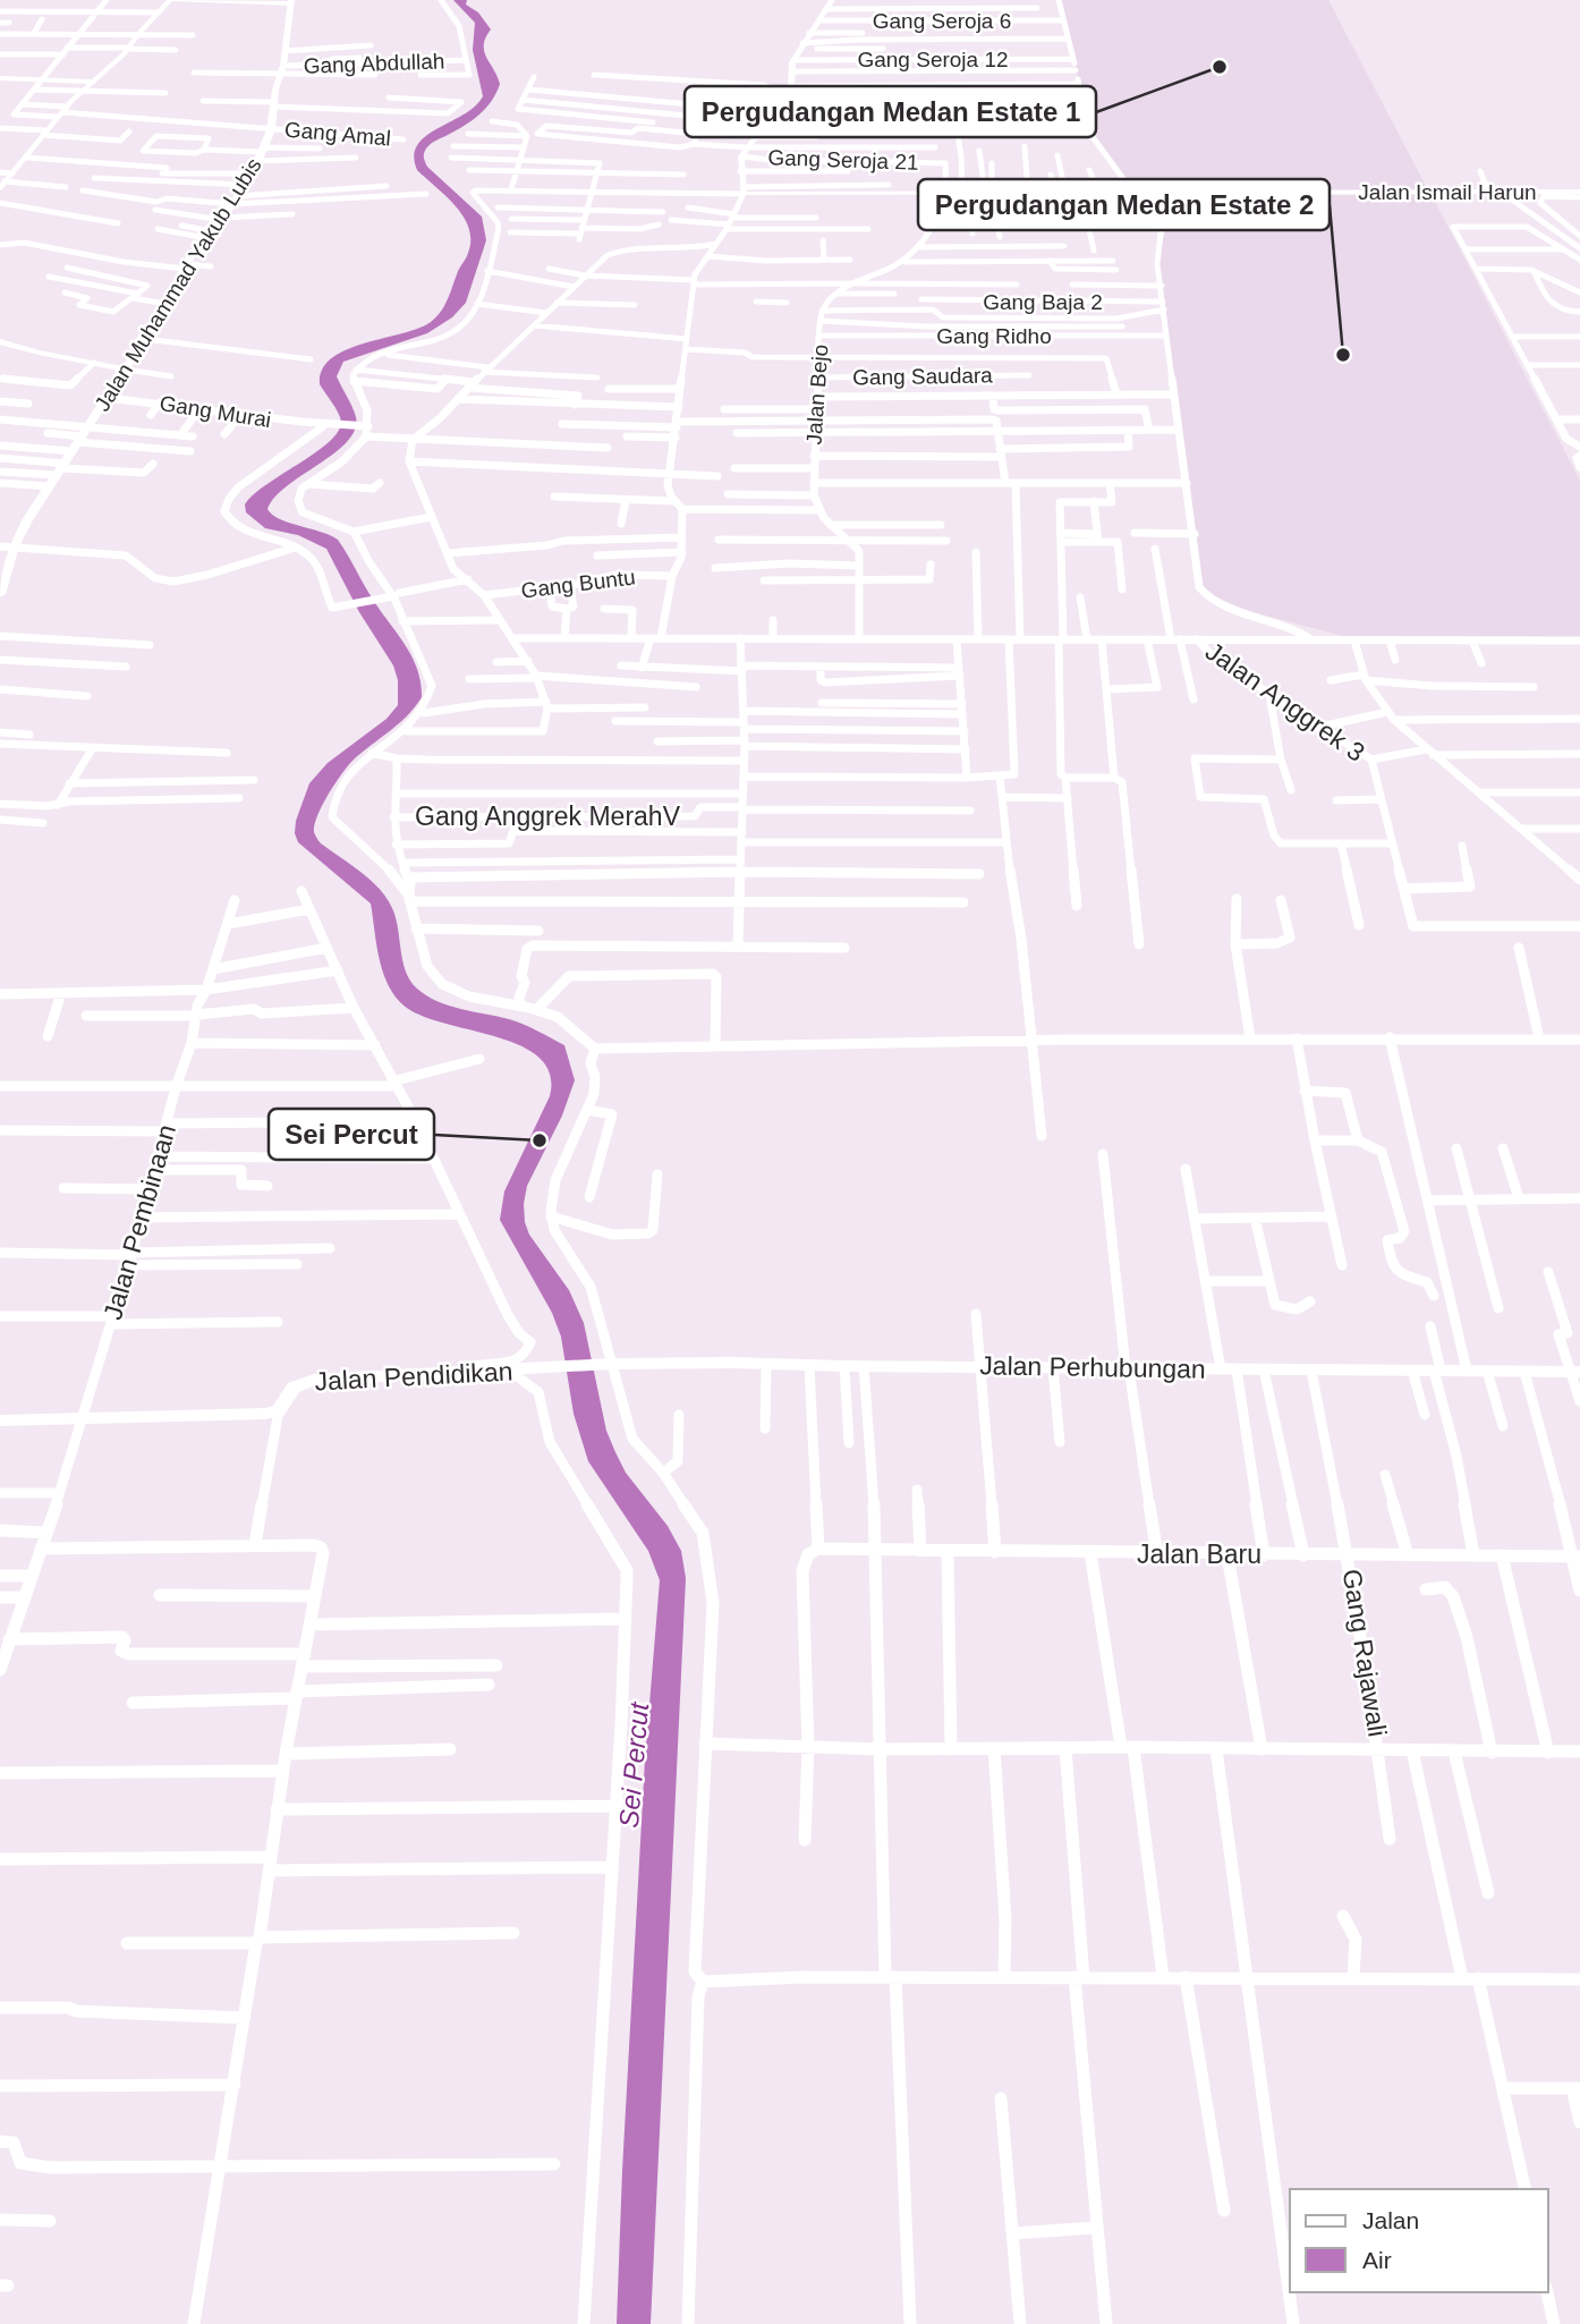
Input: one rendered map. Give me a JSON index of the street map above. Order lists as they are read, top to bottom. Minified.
{"streets":{"main road":["Jalan Muhammad Yakub Lubis","Jalan Perhubungan","Jalan Pendidikan"],"street":["Gang Seroja 6","Gang Seroja 12","Gang Abdullah","Gang Amal","Gang Seroja 21","Jalan Ismail Harun","Gang Baja 2","Gang Ridho","Gang Saudara","Jalan Bejo","Gang Murai","Gang Buntu","Jalan Anggrek 3","Gang Anggrek MerahV","Jalan Pembinaan","Jalan Baru","Gang Rajawali"]},"crossings":[["Gang Abdullah","Jalan Muhammad Yakub Lubis"],["Gang Amal","Jalan Muhammad Yakub Lubis"],["Gang Seroja 21","Jalan Ismail Harun"],["Gang Seroja 21","Jalan Bejo"],["Jalan Ismail Harun","Jalan Bejo"],["Jalan Muhammad Yakub Lubis","Gang Murai"],["Gang Ridho","Jalan Bejo"],["Gang Saudara","Jalan Bejo"],["Jalan Perhubungan","Jalan Pendidikan"],["Jalan Perhubungan","Gang Rajawali"],["Jalan Baru","Gang Rajawali"]],"water":["Sei Percut"],"places":["Pergudangan Medan Estate 1","Pergudangan Medan Estate 2","Sei Percut"],"legend":["Jalan","Air"]}
